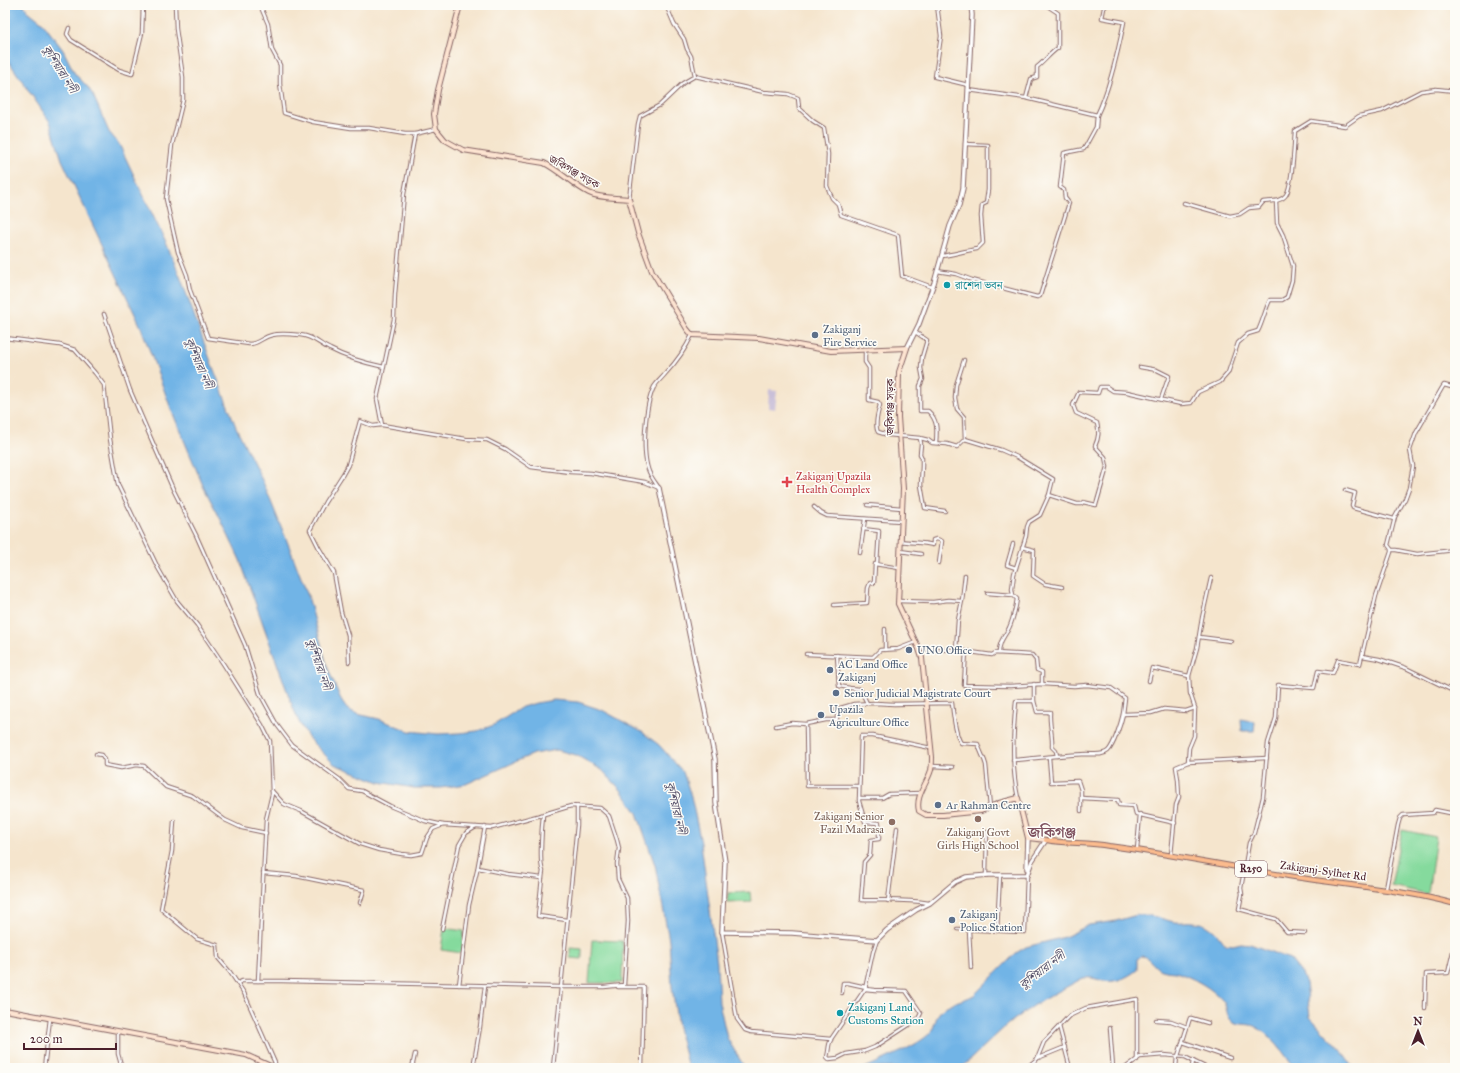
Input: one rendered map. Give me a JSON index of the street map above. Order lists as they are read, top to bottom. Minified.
{"streets":{"main road":["জকিগঞ্জ সড়ক","R250","Zakiganj-Sylhet Rd"]},"districts":["জকিগঞ্জ"],"water":["কুশিয়ারা নদী"],"places":{"other":["রাশেদা ভবন","Zakiganj Fire Service","UNO Office","AC Land Office Zakiganj","Senior Judicial Magistrate Court","Upazila Agriculture Office","Ar Rahman Centre","Zakiganj Govt Girls High School","Zakiganj Senior Fazil Madrasa","Zakiganj Police Station","Zakiganj Land Customs Station"],"health":["Zakiganj Upazila Health Complex"]},"scale_bar":"200 m","north":"top"}
